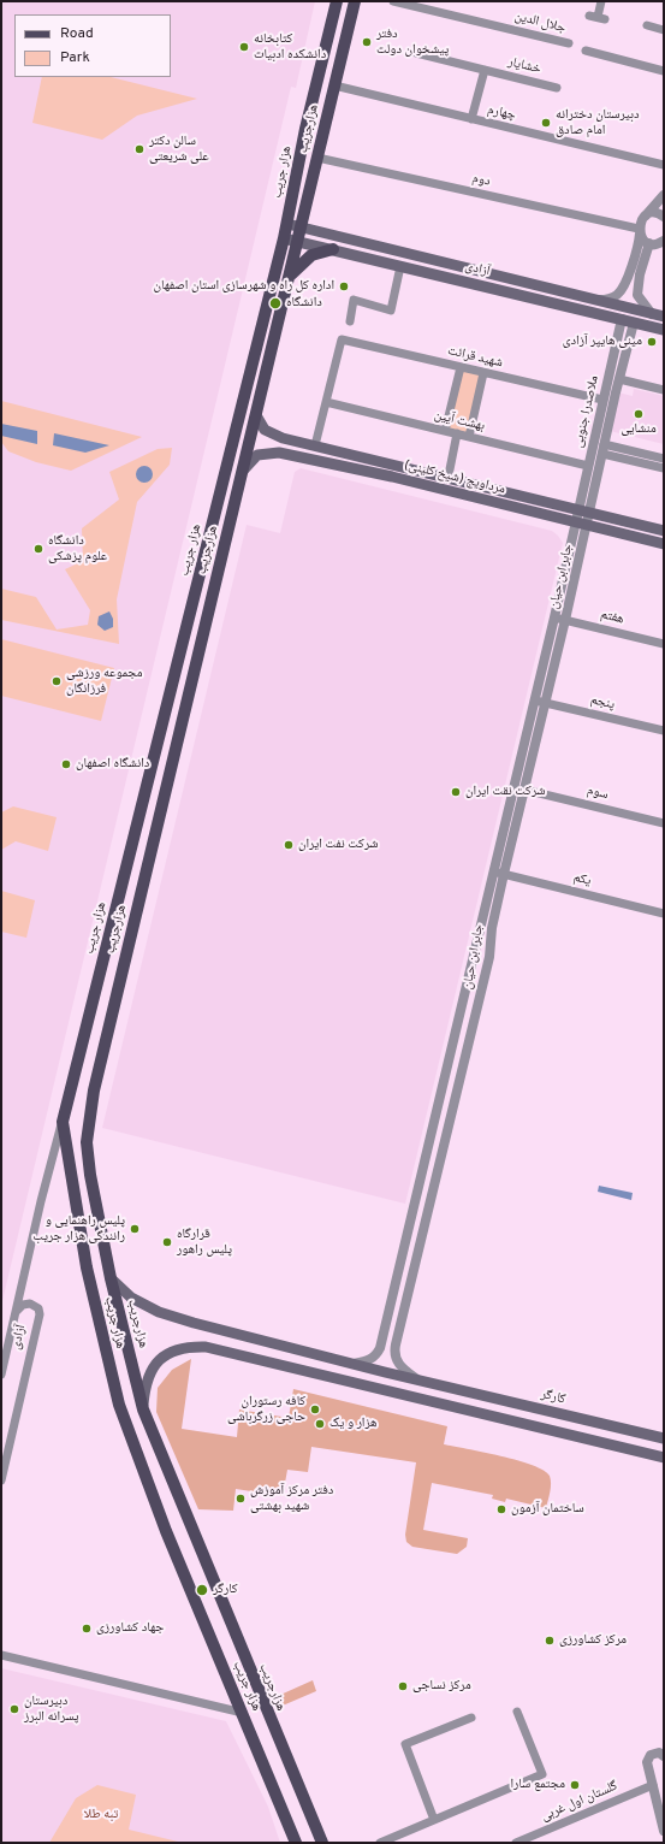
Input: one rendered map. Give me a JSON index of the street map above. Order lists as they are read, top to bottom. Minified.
{"streets":{"main road":["هزارجریب","هزار جریب","آزادی","مرداویج (شیخ کلینی)","کارگر"],"street":["جلال الدین","خشایار","چهارم","دوم","شهید قرائت","ملاصدرا جنوبی","بهشت آیین","جابر ابن حیان","هفتم","پنجم","سوم","یکم","گلستان اول غربی"]},"crossings":[["چهارم","هزارجریب"],["هزارجریب","دوم"],["هزارجریب","آزادی"],["هزارجریب","مرداویج (شیخ کلینی)"],["هزارجریب","کارگر"],["هزار جریب","آزادی"],["آزادی","ملاصدرا جنوبی"],["شهید قرائت","ملاصدرا جنوبی"],["شهید قرائت","بهشت آیین"],["ملاصدرا جنوبی","بهشت آیین"],["ملاصدرا جنوبی","مرداویج (شیخ کلینی)"],["ملاصدرا جنوبی","جابر ابن حیان"],["مرداویج (شیخ کلینی)","جابر ابن حیان"],["جابر ابن حیان","هفتم"],["جابر ابن حیان","پنجم"],["جابر ابن حیان","سوم"],["جابر ابن حیان","یکم"],["جابر ابن حیان","کارگر"]],"parks":["تبه طلا"],"places":["دفتر پیشخوان دولت","کتابخانه دانشکده ادبيات","دبیرستان دخترانه امام صادق","سالن دکتر علی شریعتی","اداره کل راه و شهرسازی استان اصفهان","دانشگاه","مینی هایپر آزادی","منشایی","دانشگاه علوم پزشکی","مجموعه ورزشی فرزانگان","دانشگاه اصفهان","شرکت نقت ایران","شرکت نفت ایران","پلیس راهنمایی و رانندگی هزار جریب","قرارگاه پلیس راهور","کافه رستوران حاجی زرگرباشی","هزار و یک","دفتر مرکز آموزش شهید بهشتی","ساختمان آزمون","کارگر","جهاد کشاورزی","مرکز کشاورزی","مرکز نساجی","دبیرستان پسرانه البرز","مجتمع سارا"],"legend":["Road","Park"]}
